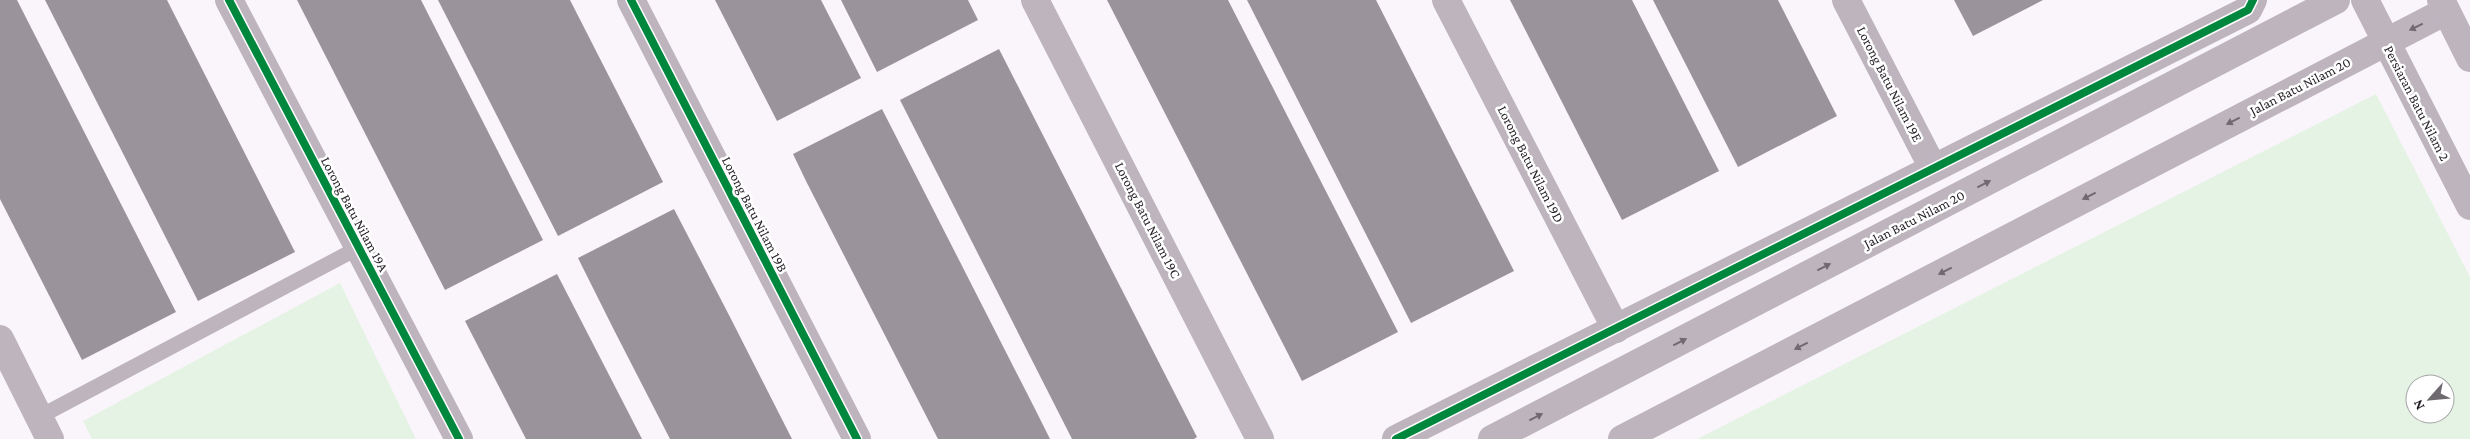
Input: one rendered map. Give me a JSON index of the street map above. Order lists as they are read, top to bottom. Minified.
{"streets":{"street":["Lorong Batu Nilam 19E","Jalan Batu Nilam 20","Persiaran Batu Nilam 2","Lorong Batu Nilam 19D","Lorong Batu Nilam 19A","Lorong Batu Nilam 19B","Lorong Batu Nilam 19C"]},"crossings":[["Jalan Batu Nilam 20","Persiaran Batu Nilam 2"]],"north":"bottom left"}
